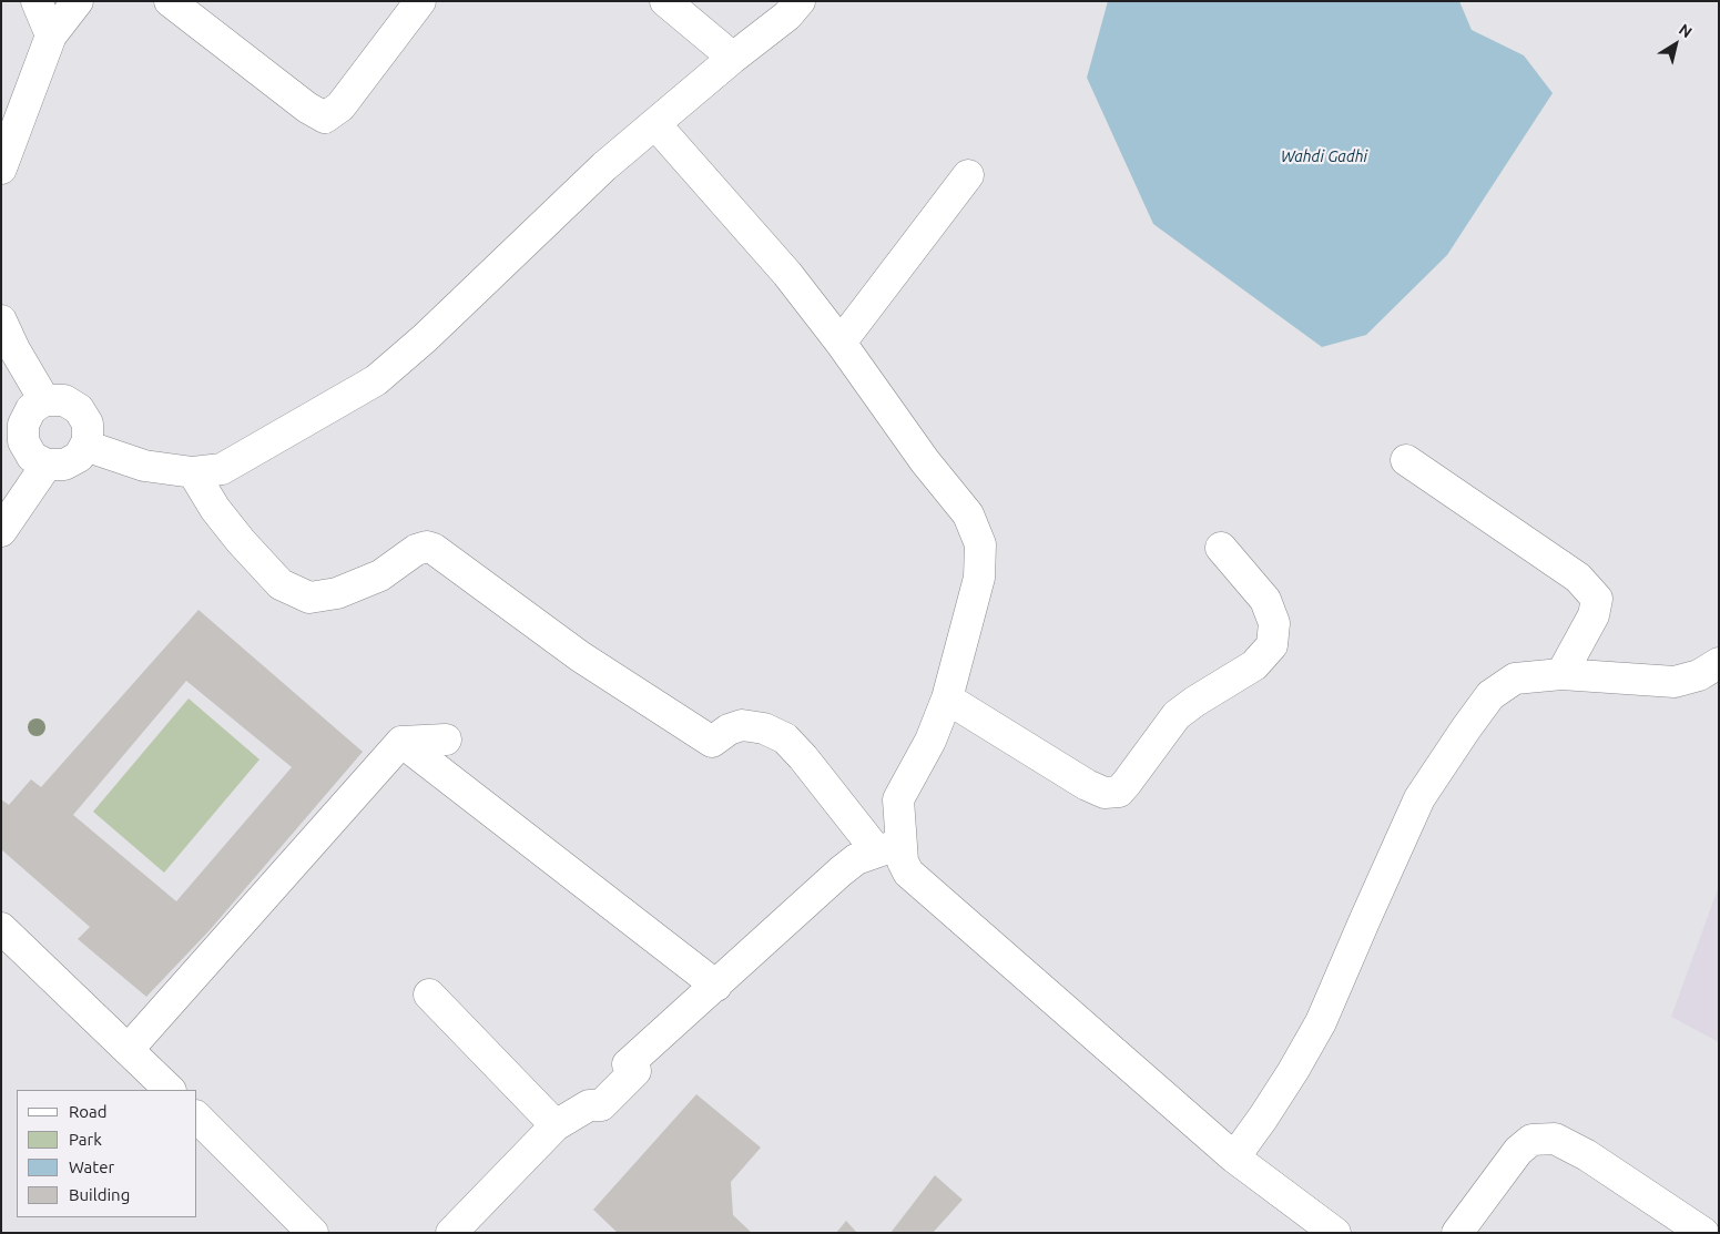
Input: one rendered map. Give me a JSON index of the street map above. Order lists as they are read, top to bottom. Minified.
{"water":["Wahdi Gadhi"],"legend":["Road","Park","Water","Building"],"north":"top right"}
